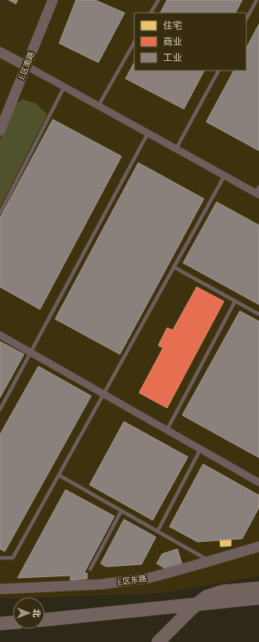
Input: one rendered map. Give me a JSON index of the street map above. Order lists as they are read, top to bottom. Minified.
{"streets":{"street":["E区南路","E区东路"]},"legend":["住宅","商业","工业"],"north":"right"}
